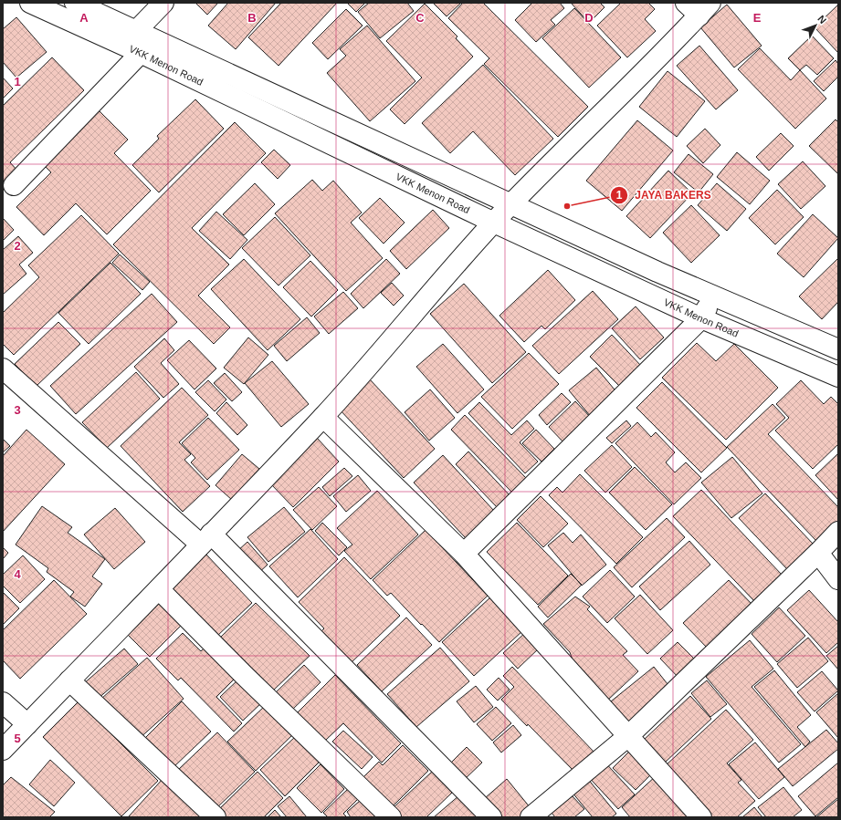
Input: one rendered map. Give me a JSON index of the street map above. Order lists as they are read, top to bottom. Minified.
{"streets":{"street":["VKK Menon Road"]},"places":["JAYA BAKERS"],"north":"top right","grid":{"columns":["A","B","C","D","E"],"rows":["1","2","3","4","5"]}}
